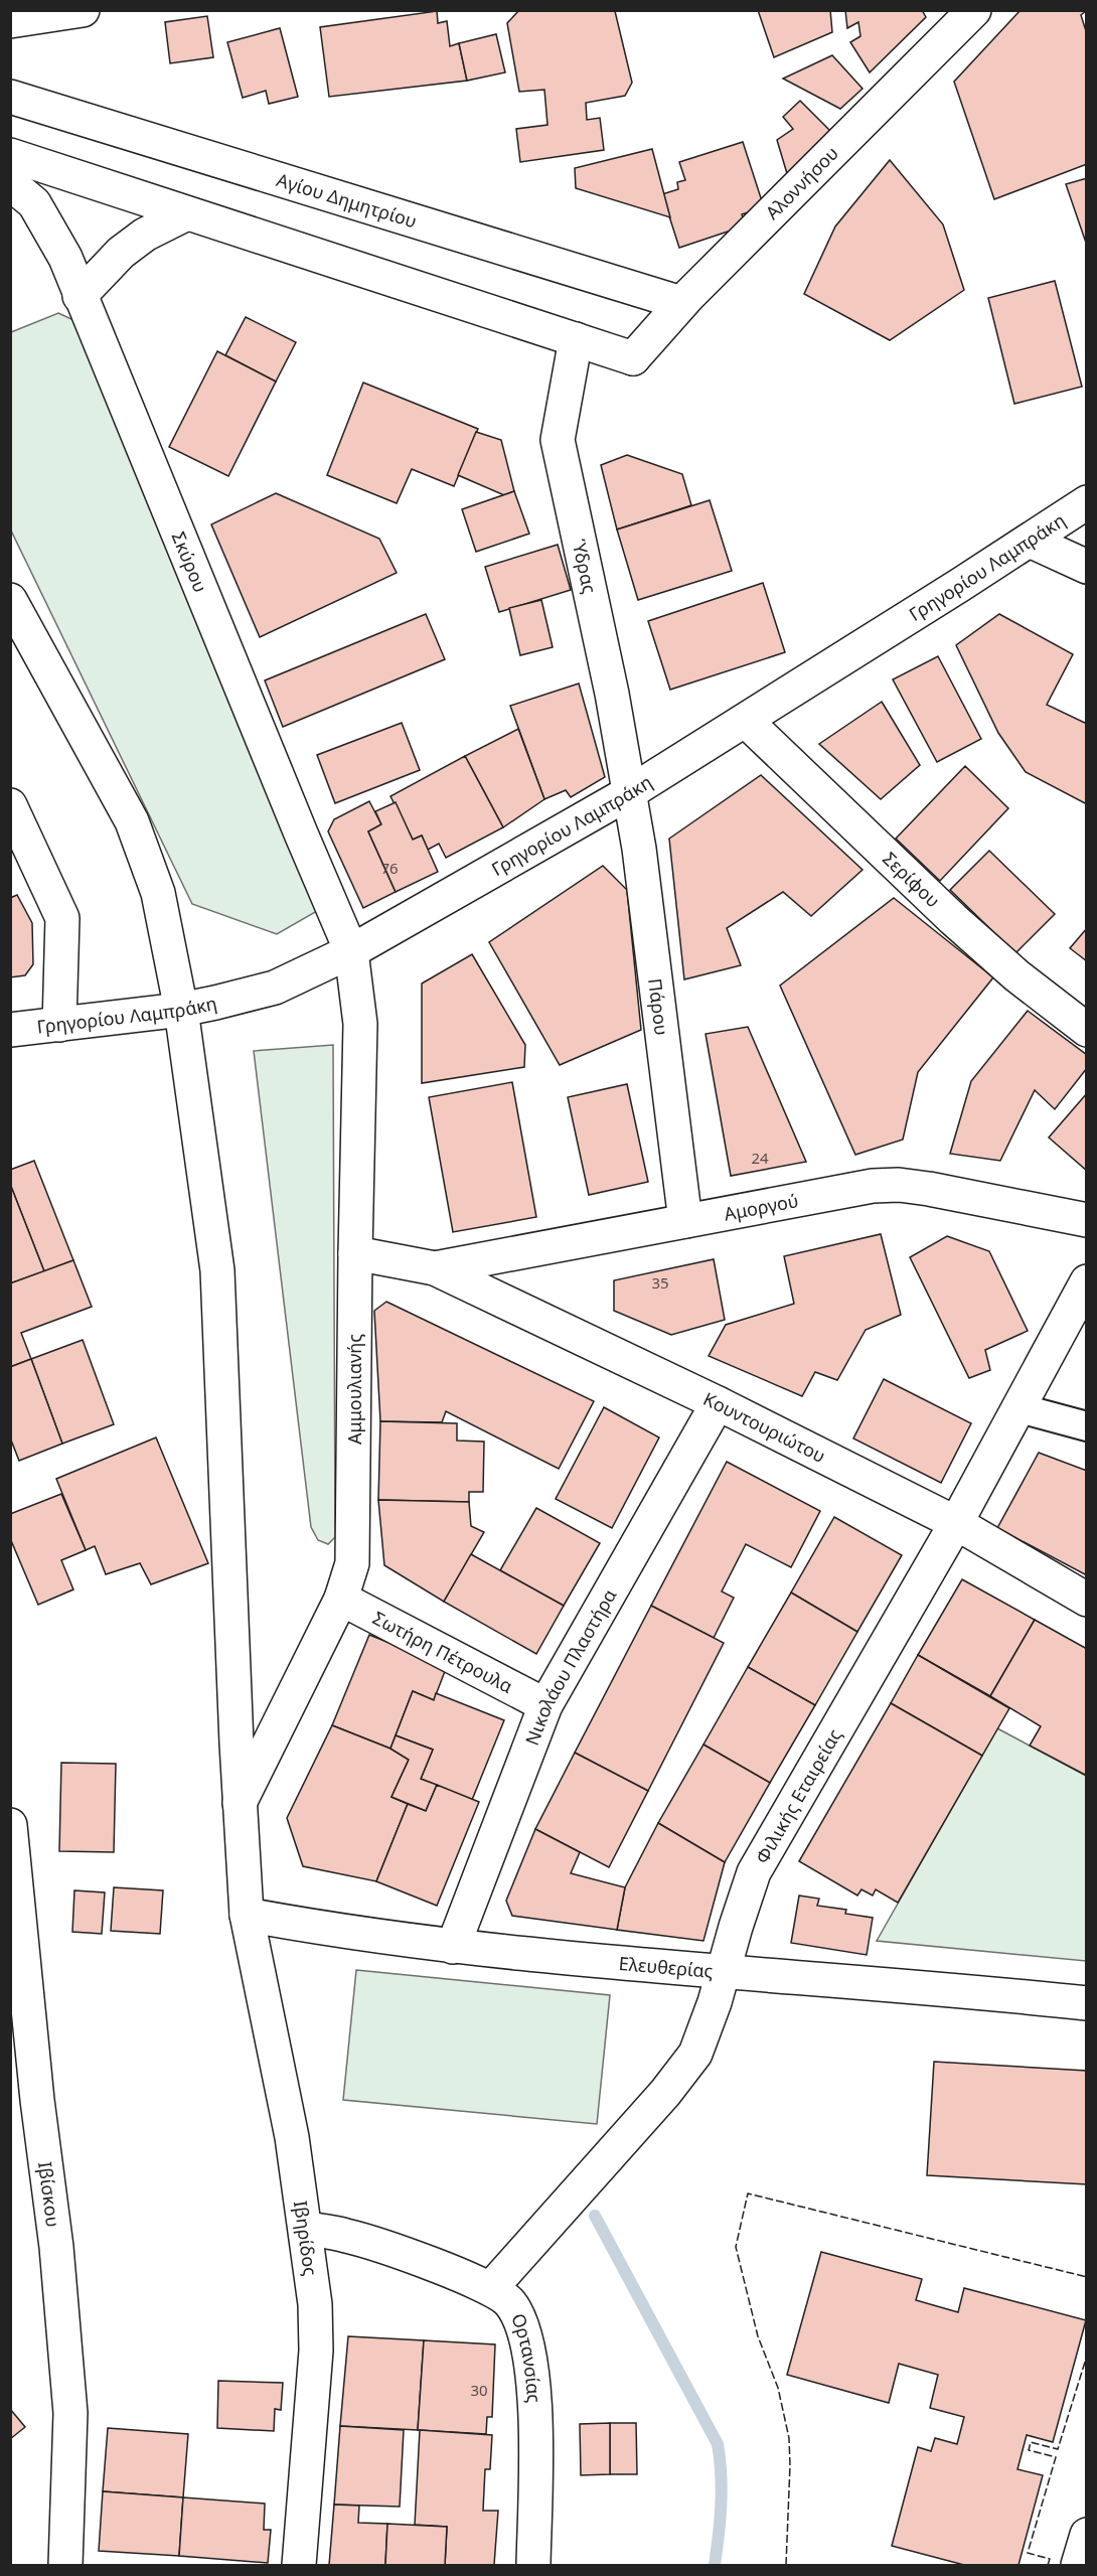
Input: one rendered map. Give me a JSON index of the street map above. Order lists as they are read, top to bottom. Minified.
{"streets":{"street":["Αλοννήσου","Αγίου Δημητρίου","Σκύρου","Ύδρας","Γρηγορίου Λαμπράκη","Σερίφου","Πάρου","Αμοργού","Αμμουλιανής","Κουντουριώτου","Σωτήρη Πέτρουλα","Νικολάου Πλαστήρα","Φιλικής Εταιρείας","Ελευθερίας","Ιβίσκου","Ιβηρίδος","Ορτανσίας"]},"crossings":[["Αλοννήσου","Αγίου Δημητρίου"],["Αλοννήσου","Ύδρας"],["Σκύρου","Γρηγορίου Λαμπράκη"],["Σκύρου","Αμμουλιανής"],["Ύδρας","Γρηγορίου Λαμπράκη"],["Ύδρας","Πάρου"],["Γρηγορίου Λαμπράκη","Σερίφου"],["Γρηγορίου Λαμπράκη","Πάρου"],["Γρηγορίου Λαμπράκη","Αμμουλιανής"],["Πάρου","Αμοργού"],["Αμοργού","Κουντουριώτου"],["Αμμουλιανής","Σωτήρη Πέτρουλα"],["Αμμουλιανής","Ελευθερίας"],["Αμμουλιανής","Ιβηρίδος"],["Κουντουριώτου","Νικολάου Πλαστήρα"],["Κουντουριώτου","Φιλικής Εταιρείας"],["Σωτήρη Πέτρουλα","Νικολάου Πλαστήρα"],["Νικολάου Πλαστήρα","Ελευθερίας"],["Φιλικής Εταιρείας","Ελευθερίας"],["Φιλικής Εταιρείας","Ορτανσίας"],["Ελευθερίας","Ιβηρίδος"],["Ιβηρίδος","Ορτανσίας"]],"house_numbers":["76","24","35","30"]}
